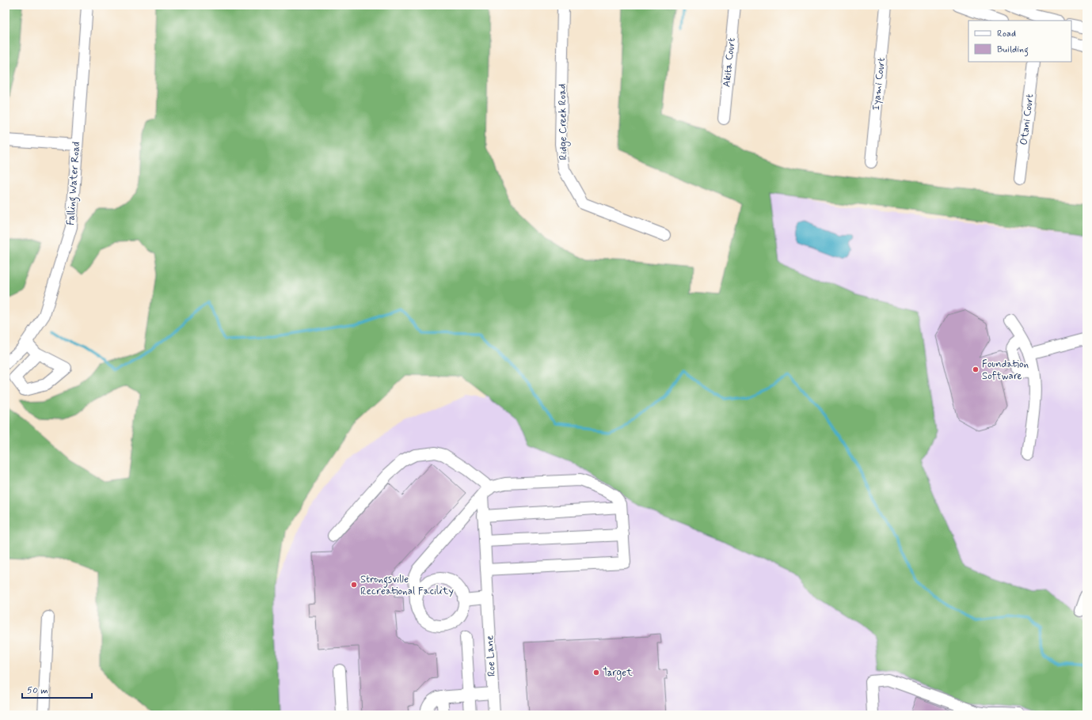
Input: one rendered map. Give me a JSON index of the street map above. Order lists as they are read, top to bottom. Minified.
{"streets":{"street":["Akita Court","Iyami Court","Otani Court","Ridge Creek Road","Falling Water Road","Roe Lane"]},"places":["Foundation Software","Strongsville Recreational Facility","Target"],"legend":["Road","Building"],"scale_bar":"50 m"}
